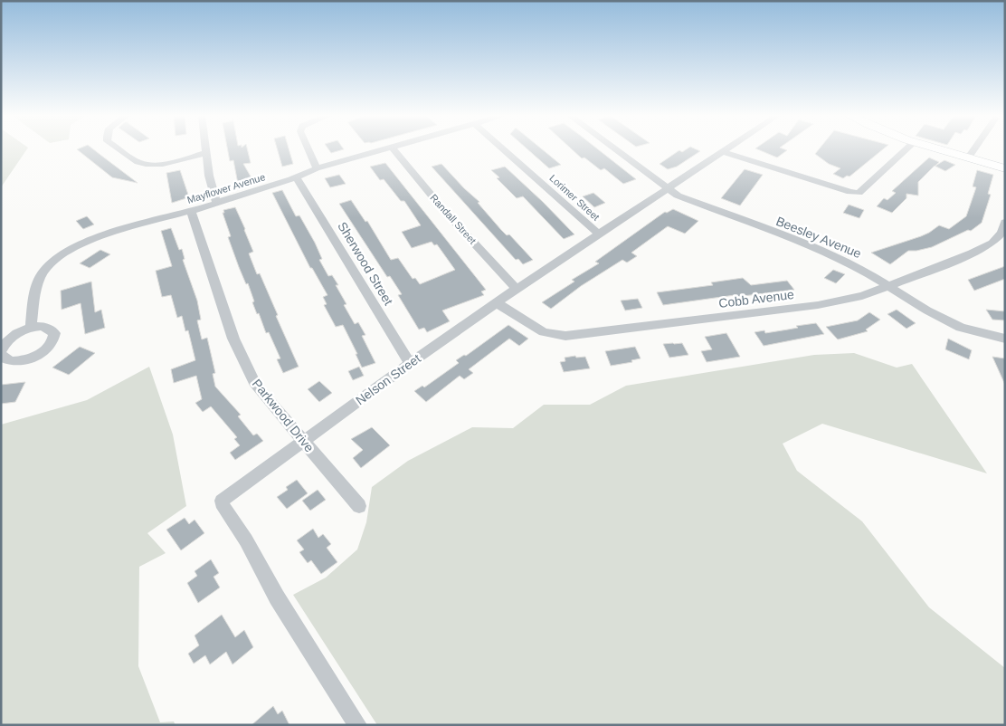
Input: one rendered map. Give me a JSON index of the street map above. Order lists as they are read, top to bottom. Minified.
{"streets":{"street":["Mayflower Avenue","Lorimer Street","Randall Street","Beesley Avenue","Sherwood Street","Cobb Avenue","Nelson Street","Parkwood Drive"]},"crossings":[["Mayflower Avenue","Sherwood Street"],["Mayflower Avenue","Parkwood Drive"],["Lorimer Street","Nelson Street"],["Randall Street","Nelson Street"],["Beesley Avenue","Cobb Avenue"],["Beesley Avenue","Nelson Street"],["Sherwood Street","Nelson Street"],["Cobb Avenue","Nelson Street"],["Nelson Street","Parkwood Drive"]]}
